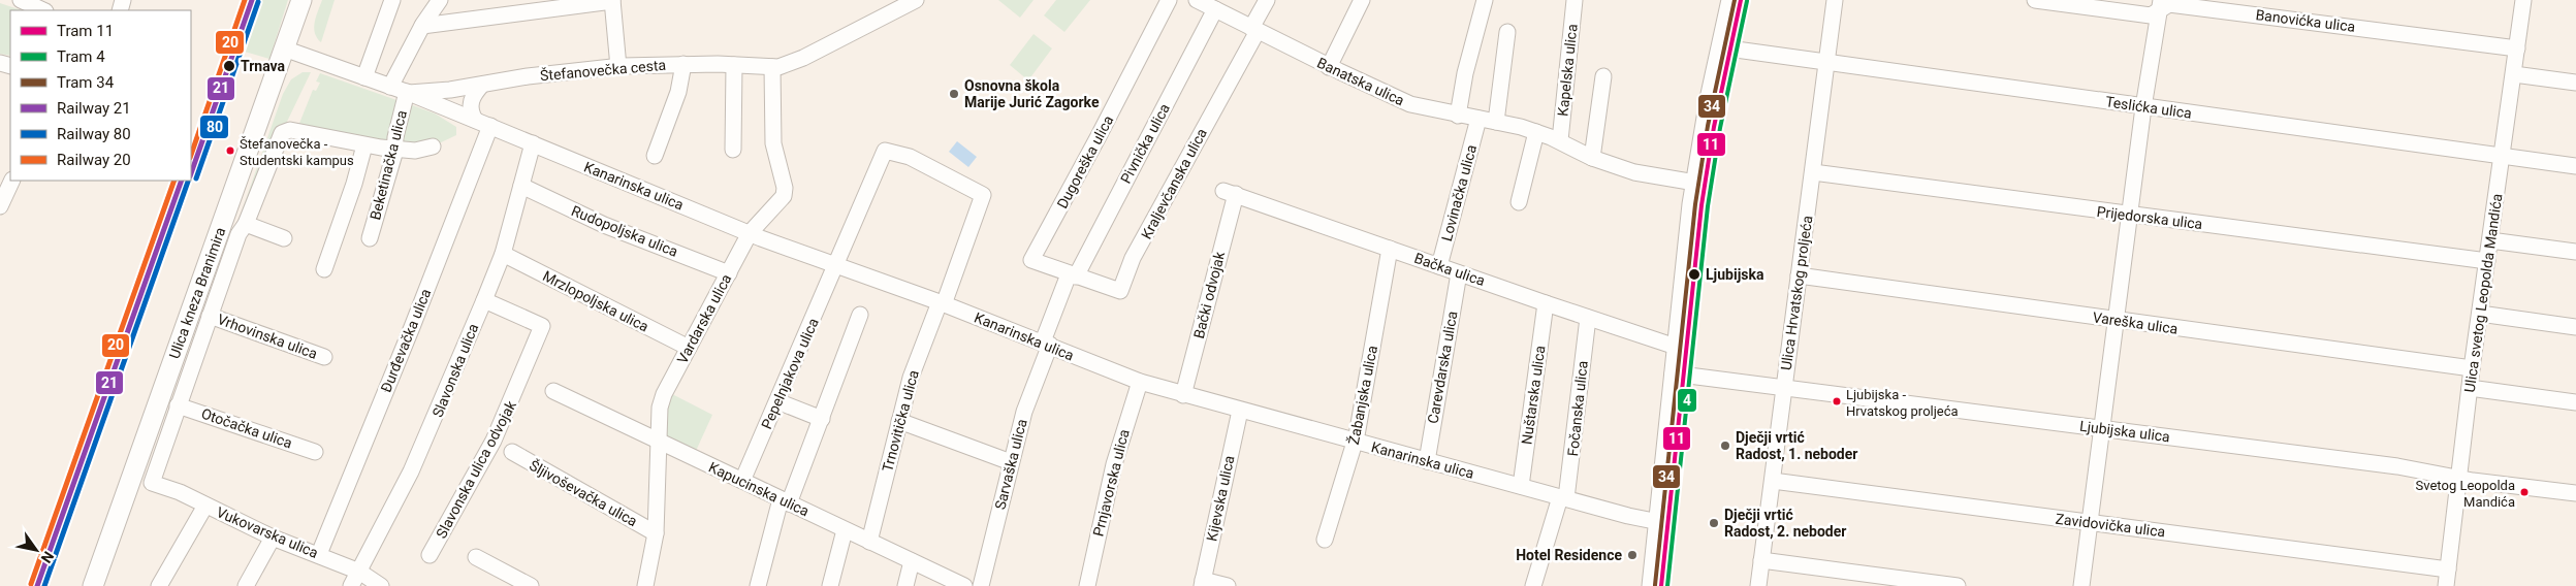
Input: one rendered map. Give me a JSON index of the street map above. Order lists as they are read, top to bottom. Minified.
{"streets":{"main road":["Ulica kneza Branimira"],"street":["Banovićka ulica","Štefanovečka cesta","Kapelska ulica","Banatska ulica","Teslićka ulica","Pivnička ulica","Dugoreška ulica","Beketinačka ulica","Kraljevčanska ulica","Kanarinska ulica","Lovinačka ulica","Prijedorska ulica","Rudopoljska ulica","Bačka ulica","Ulica Hrvatskog proljeća","Ulica svetog Leopolda Mandića","Bački odvojak","Mrzlopoljska ulica","Vardarska ulica","Vareška ulica","Vrhovinska ulica","Đurđevačka ulica","Carevdarska ulica","Slavonska ulica","Pepelnjakova ulica","Žabanjska ulica","Nuštarska ulica","Fočanska ulica","Trnovitička ulica","Otočačka ulica","Ljubijska ulica","Sarvaška ulica","Slavonska ulica odvojak","Prnjavorska ulica","Kapucinska ulica","Šljivoševačka ulica","Kijevska ulica","Zavidovička ulica","Vukovarska ulica"]},"crossings":[["Banovićka ulica","Ulica svetog Leopolda Mandića"],["Štefanovečka cesta","Beketinačka ulica"],["Štefanovečka cesta","Kanarinska ulica"],["Štefanovečka cesta","Ulica kneza Branimira"],["Štefanovečka cesta","Vardarska ulica"],["Kapelska ulica","Banatska ulica"],["Banatska ulica","Pivnička ulica"],["Banatska ulica","Kraljevčanska ulica"],["Banatska ulica","Lovinačka ulica"],["Teslićka ulica","Ulica Hrvatskog proljeća"],["Teslićka ulica","Ulica svetog Leopolda Mandića"],["Pivnička ulica","Dugoreška ulica"],["Pivnička ulica","Kraljevčanska ulica"],["Pivnička ulica","Kanarinska ulica"],["Pivnička ulica","Sarvaška ulica"],["Dugoreška ulica","Kraljevčanska ulica"],["Beketinačka ulica","Kanarinska ulica"],["Kanarinska ulica","Bački odvojak"],["Kanarinska ulica","Vardarska ulica"],["Kanarinska ulica","Đurđevačka ulica"],["Kanarinska ulica","Carevdarska ulica"],["Kanarinska ulica","Slavonska ulica"],["Kanarinska ulica","Pepelnjakova ulica"],["Kanarinska ulica","Žabanjska ulica"],["Kanarinska ulica","Nuštarska ulica"],["Kanarinska ulica","Fočanska ulica"],["Kanarinska ulica","Trnovitička ulica"],["Kanarinska ulica","Sarvaška ulica"],["Kanarinska ulica","Prnjavorska ulica"],["Kanarinska ulica","Kijevska ulica"],["Lovinačka ulica","Bačka ulica"],["Prijedorska ulica","Ulica Hrvatskog proljeća"],["Prijedorska ulica","Ulica svetog Leopolda Mandića"],["Rudopoljska ulica","Vardarska ulica"],["Rudopoljska ulica","Slavonska ulica"],["Bačka ulica","Bački odvojak"],["Bačka ulica","Carevdarska ulica"],["Bačka ulica","Žabanjska ulica"],["Bačka ulica","Nuštarska ulica"],["Bačka ulica","Fočanska ulica"],["Ulica kneza Branimira","Vrhovinska ulica"],["Ulica kneza Branimira","Otočačka ulica"],["Ulica kneza Branimira","Vukovarska ulica"],["Ulica Hrvatskog proljeća","Vareška ulica"],["Ulica Hrvatskog proljeća","Ljubijska ulica"],["Ulica Hrvatskog proljeća","Zavidovička ulica"],["Ulica svetog Leopolda Mandića","Vareška ulica"],["Ulica svetog Leopolda Mandića","Ljubijska ulica"],["Ulica svetog Leopolda Mandića","Zavidovička ulica"],["Mrzlopoljska ulica","Vardarska ulica"],["Mrzlopoljska ulica","Slavonska ulica"],["Vardarska ulica","Kapucinska ulica"],["Vardarska ulica","Šljivoševačka ulica"],["Đurđevačka ulica","Vukovarska ulica"],["Slavonska ulica","Slavonska ulica odvojak"],["Slavonska ulica","Vukovarska ulica"],["Pepelnjakova ulica","Trnovitička ulica"],["Pepelnjakova ulica","Kapucinska ulica"],["Trnovitička ulica","Kapucinska ulica"]],"places":["Trnava","Osnovna škola Marije Jurić Zagorke","Štefanovečka - Studentski kampus","Ljubijska","Ljubijska - Hrvatskog proljeća","Dječji vrtić Radost, 1. neboder","Svetog Leopolda Mandića","Dječji vrtić Radost, 2. neboder","Hotel Residence"],"lines":["tram line 11","tram line 34","rail line 21","rail line 20","tram line 4","rail line 80"],"legend":["Tram 11","Tram 4","Tram 34","Railway 21","Railway 80","Railway 20"],"north":"bottom right"}
